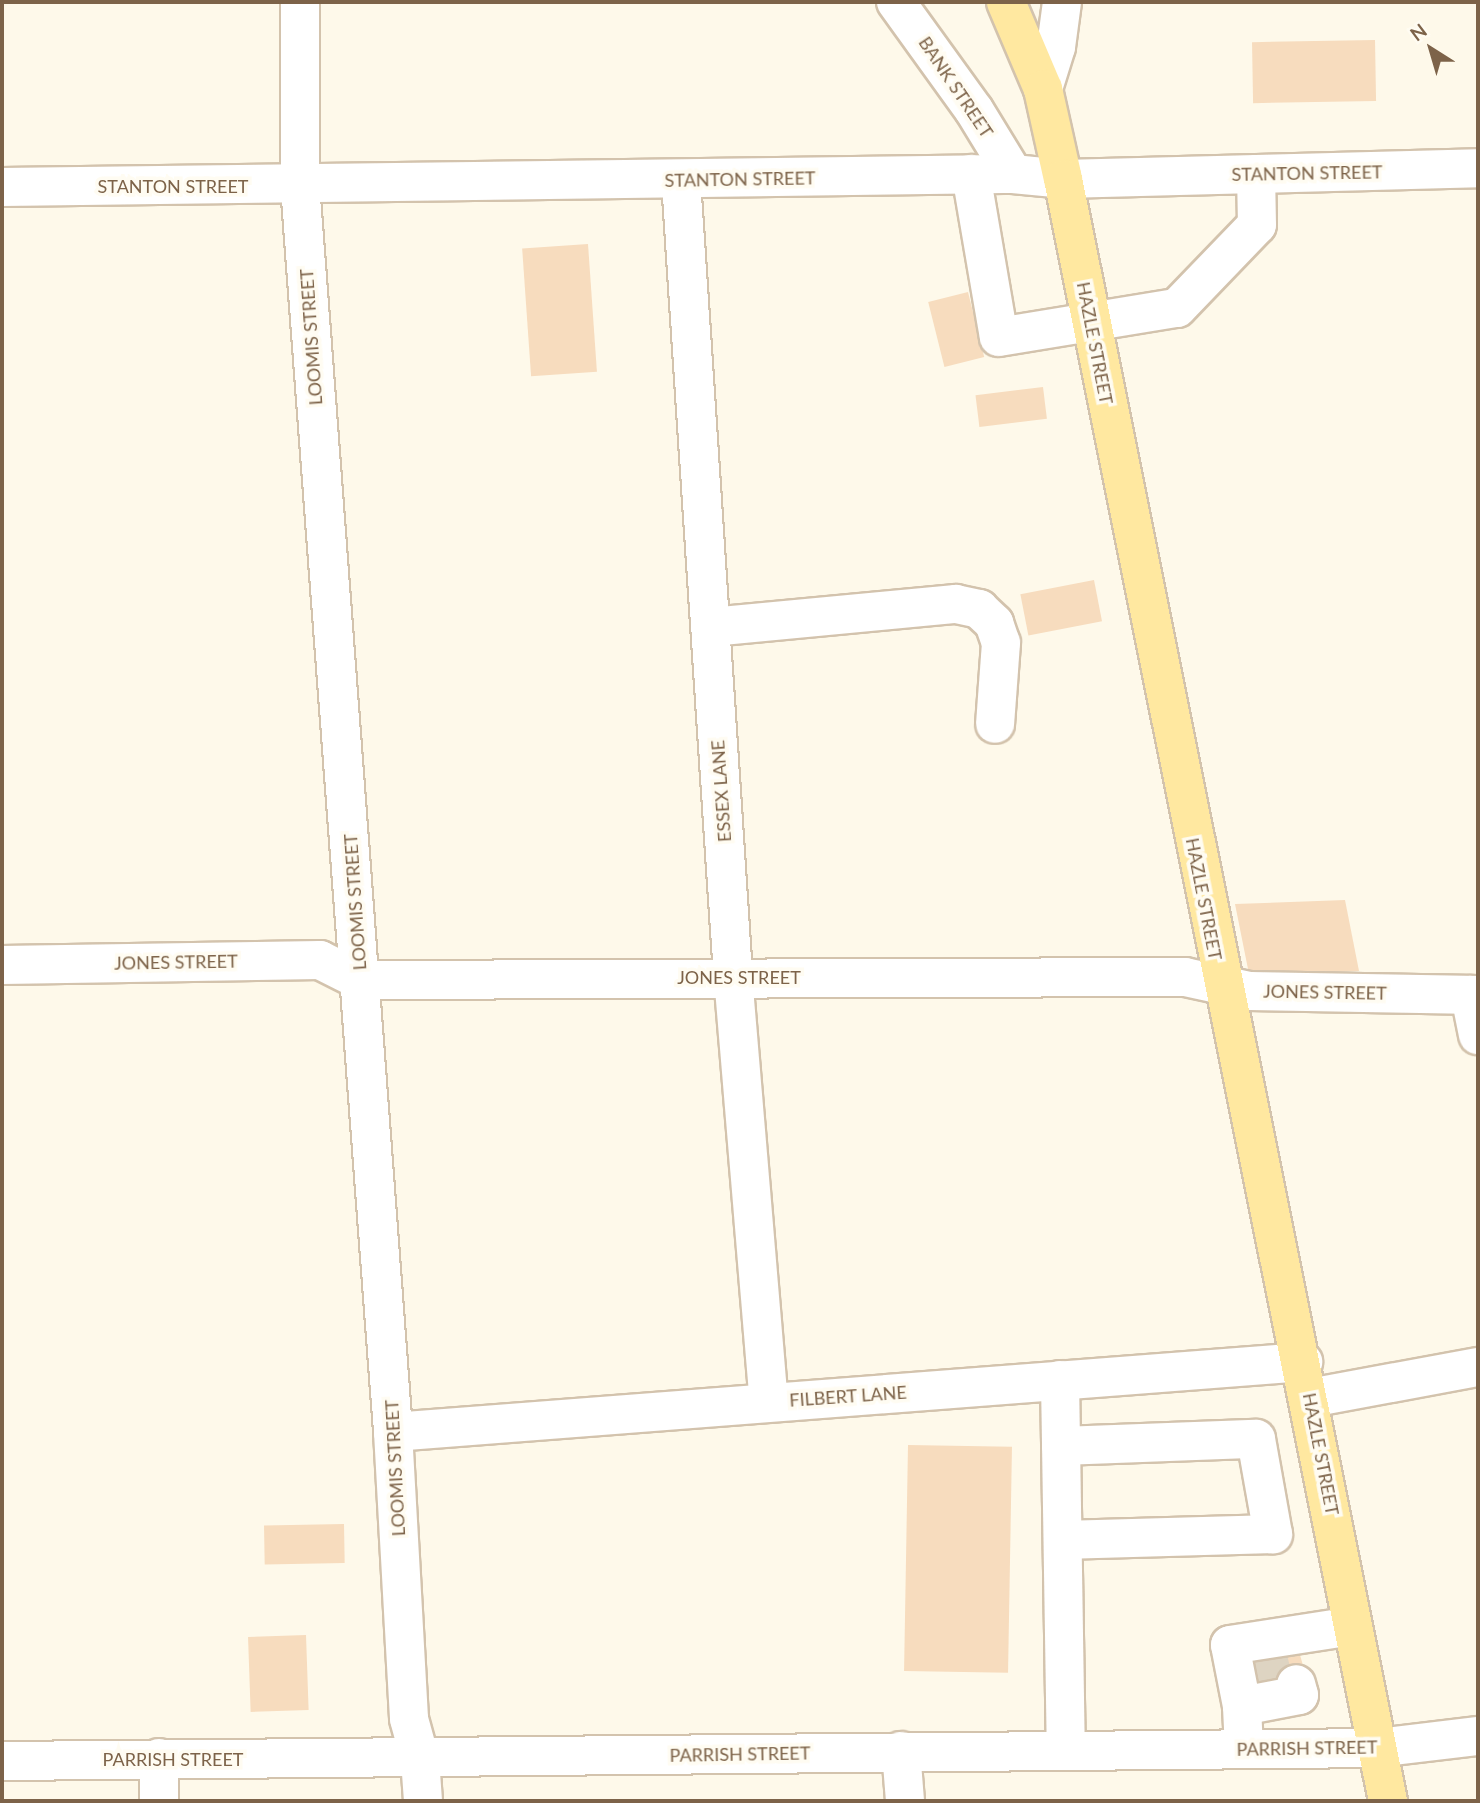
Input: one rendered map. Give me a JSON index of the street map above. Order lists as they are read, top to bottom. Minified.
{"streets":{"main road":["HAZLE STREET"],"street":["BANK STREET","STANTON STREET","LOOMIS STREET","ESSEX LANE","JONES STREET","FILBERT LANE","PARRISH STREET"]},"crossings":[["BANK STREET","STANTON STREET"],["STANTON STREET","LOOMIS STREET"],["STANTON STREET","HAZLE STREET"],["STANTON STREET","ESSEX LANE"],["LOOMIS STREET","JONES STREET"],["LOOMIS STREET","FILBERT LANE"],["LOOMIS STREET","PARRISH STREET"],["HAZLE STREET","JONES STREET"],["HAZLE STREET","FILBERT LANE"],["HAZLE STREET","PARRISH STREET"],["ESSEX LANE","JONES STREET"],["ESSEX LANE","FILBERT LANE"]],"north":"top left"}
